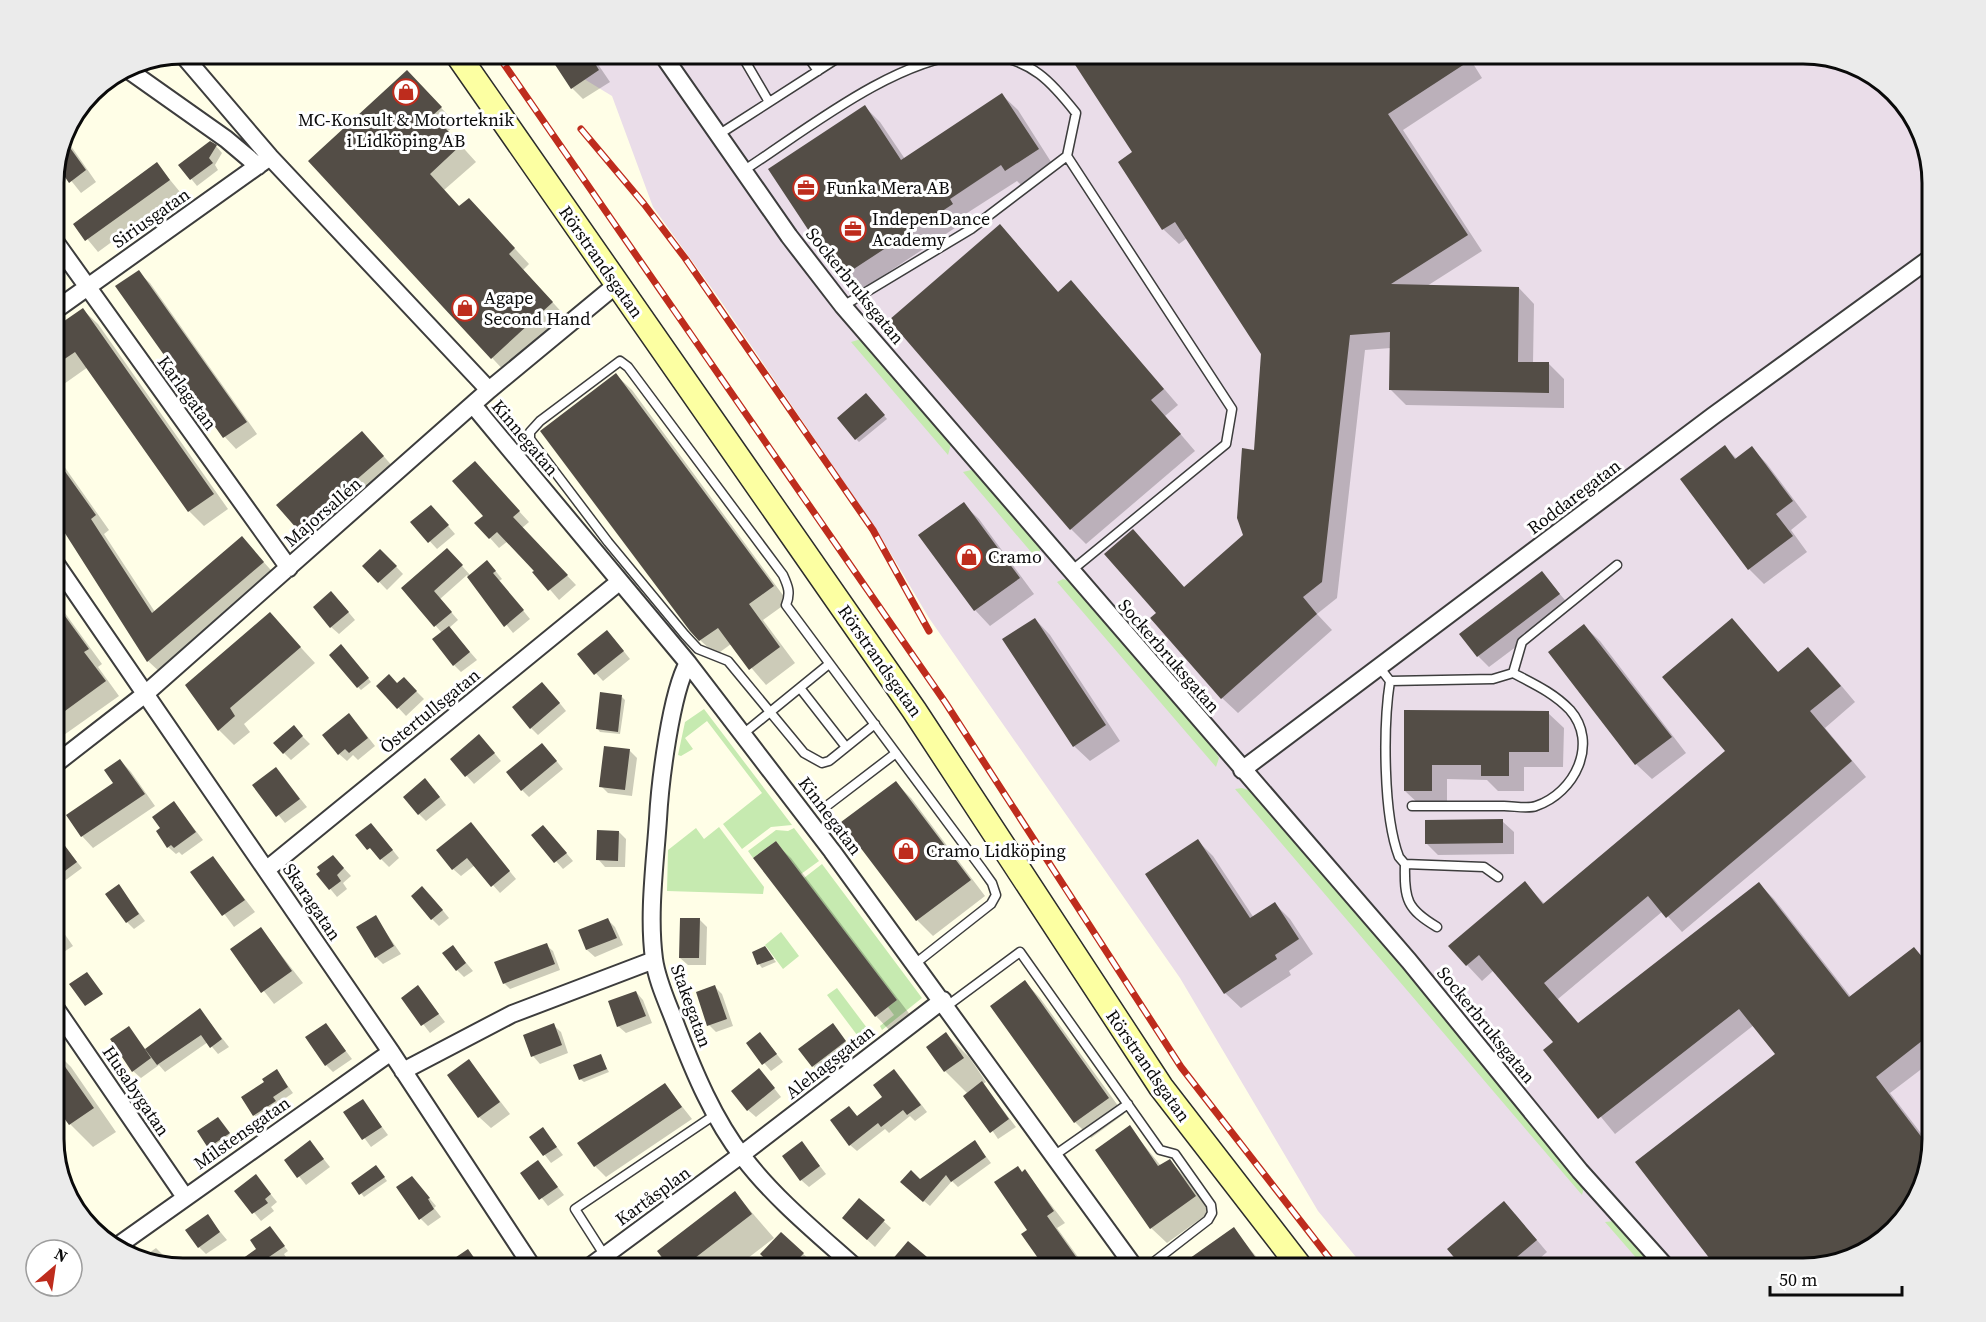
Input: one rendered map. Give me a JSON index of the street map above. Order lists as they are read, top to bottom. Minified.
{"streets":{"main road":["Rörstrandsgatan"],"street":["Siriusgatan","Sockerbruksgatan","Karlagatan","Kinnegatan","Roddaregatan","Majorsallén","Östertullsgatan","Skaragatan","Stakegatan","Alehagsgatan","Husabygatan","Milstensgatan","Kartåsplan"]},"crossings":[["Siriusgatan","Karlagatan"],["Siriusgatan","Kinnegatan"],["Rörstrandsgatan","Majorsallén"],["Sockerbruksgatan","Roddaregatan"],["Karlagatan","Majorsallén"],["Kinnegatan","Majorsallén"],["Kinnegatan","Östertullsgatan"],["Kinnegatan","Stakegatan"],["Kinnegatan","Alehagsgatan"],["Majorsallén","Skaragatan"],["Östertullsgatan","Skaragatan"],["Skaragatan","Milstensgatan"],["Stakegatan","Alehagsgatan"],["Stakegatan","Kartåsplan"],["Alehagsgatan","Kartåsplan"],["Husabygatan","Milstensgatan"]],"places":{"shop":["MC-Konsult & Motorteknik i Lidköping AB","Agape Second Hand","Cramo","Cramo Lidköping"],"office":["Funka Mera AB","IndepenDance Academy"]},"scale_bar":"50 m","north":"top right"}
